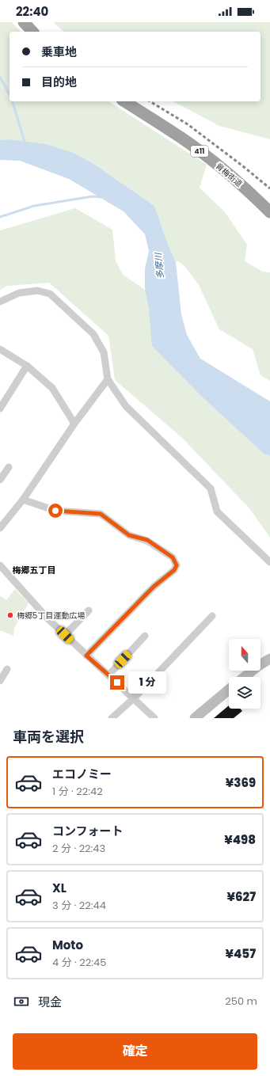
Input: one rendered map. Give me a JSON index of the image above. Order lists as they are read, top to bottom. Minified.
{"streets":{"highway":["411","青梅街道"]},"districts":["梅郷五丁目"],"water":["多摩川"],"places":["梅郷5丁目運動広場"],"north":"top","page":{"status":"22:40","banner":["乗車地","目的地"],"bubble":"1 分","heading":"車両を選択","list":[{"name":"エコノミー","note":"1 分 · 22:42","value":"¥369"},{"name":"コンフォート","note":"2 分 · 22:43","value":"¥498"},{"name":"XL","note":"3 分 · 22:44","value":"¥627"},{"name":"Moto","note":"4 分 · 22:45","value":"¥457"}],"pay":["現金","250 m"],"buttons":"確定"}}
